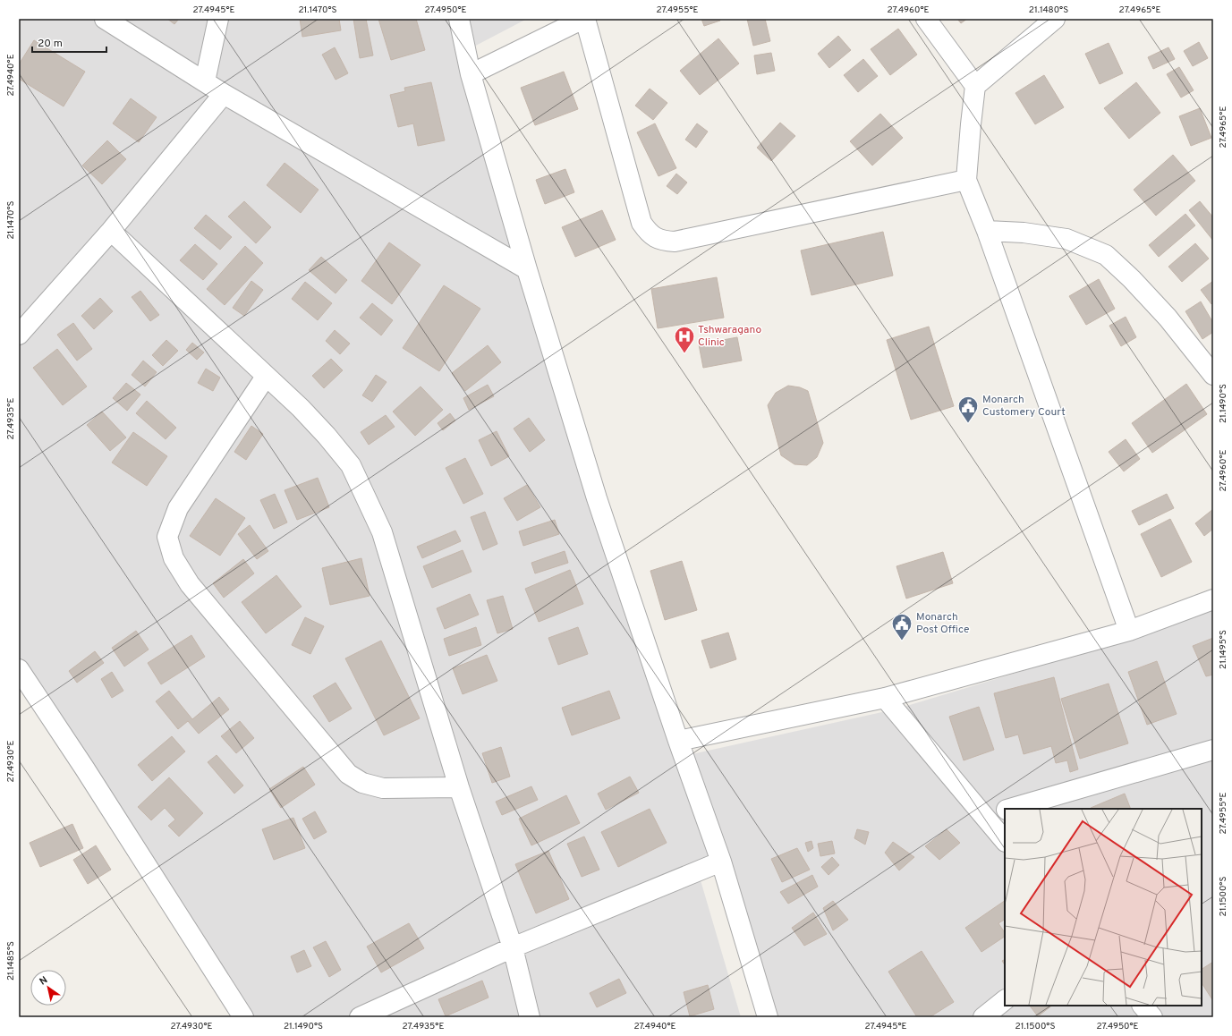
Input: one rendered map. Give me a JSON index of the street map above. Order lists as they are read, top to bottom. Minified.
{"places":{"hospital":["Tshwaragano Clinic"],"public building":["Monarch Customery Court","Monarch Post Office"]},"scale_bar":"20 m","north":"top left","coordinates":["27.4945°E","21.1470°S","27.4950°E","27.4955°E","27.4960°E","21.1480°S","27.4965°E","27.4940°E","21.1490°S","27.4935°E","21.1495°S","27.4930°E","21.1500°S","21.1485°S"]}
